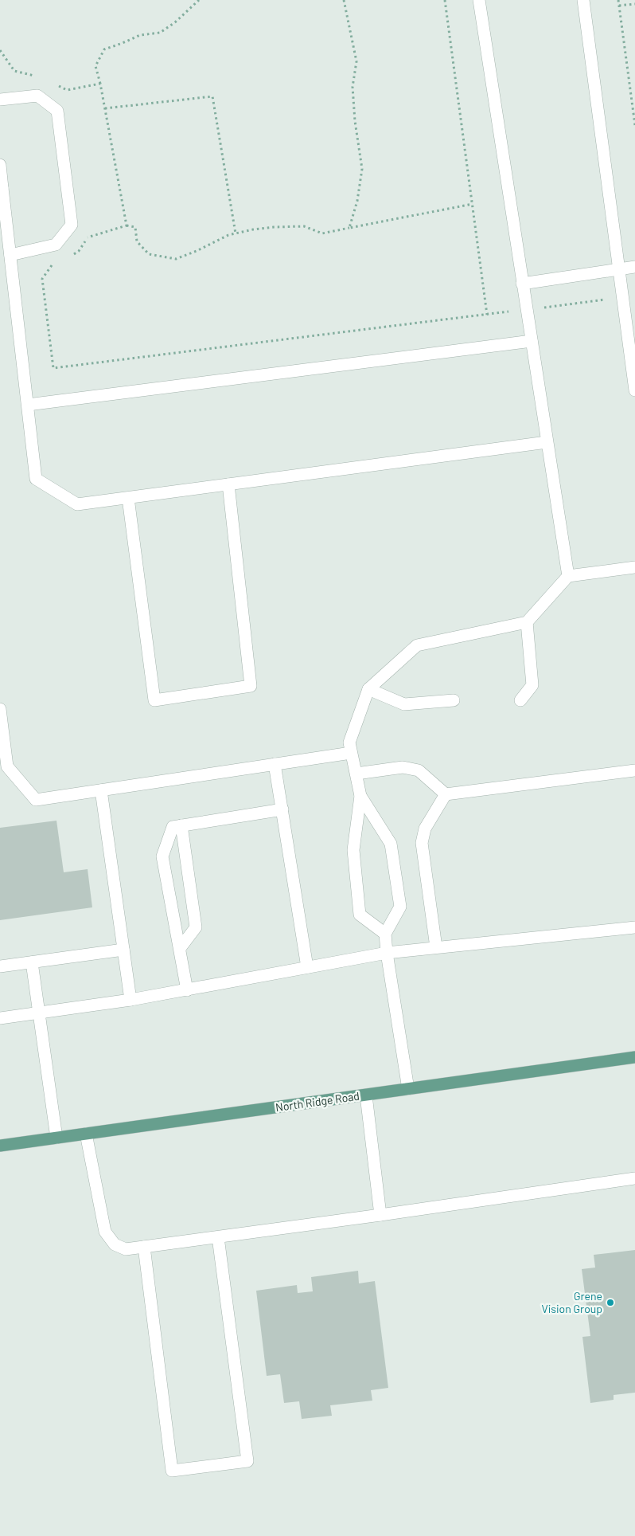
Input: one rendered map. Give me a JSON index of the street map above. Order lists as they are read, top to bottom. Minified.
{"streets":{"main road":["North Ridge Road"]},"places":["Grene Vision Group"]}
